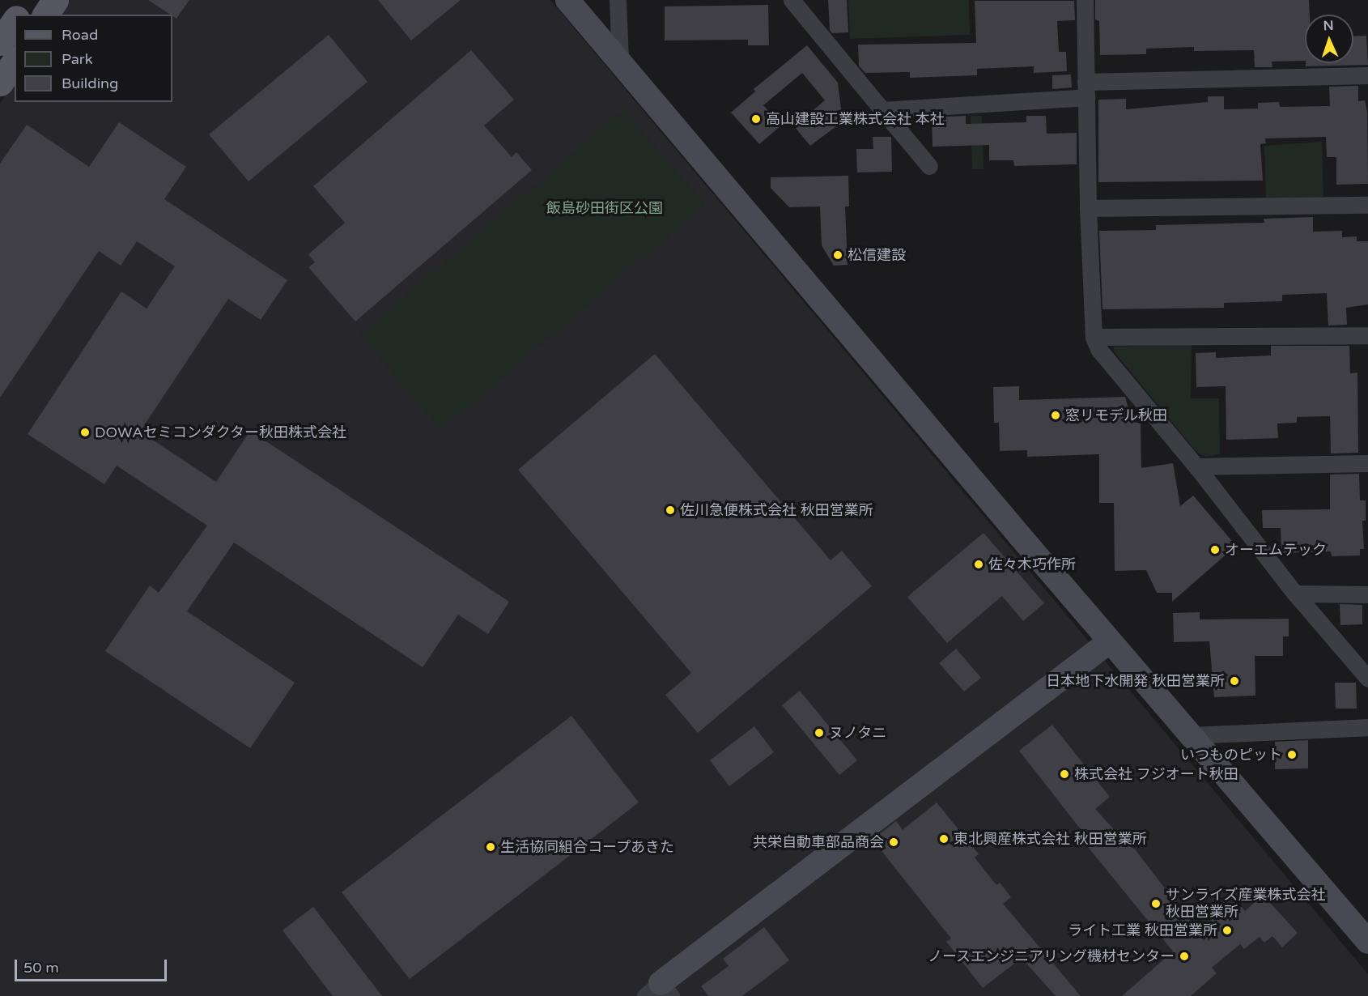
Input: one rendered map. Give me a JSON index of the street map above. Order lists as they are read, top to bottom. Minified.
{"parks":["飯島砂田街区公園"],"places":["高山建設工業株式会社 本社","松信建設","窓リモデル秋田","DOWAセミコンダクター秋田株式会社","佐川急便株式会社 秋田営業所","オーエムテック","佐々木巧作所","日本地下水開発 秋田営業所","ヌノタニ","いつものピット","株式会社 フジオート秋田","東北興産株式会社 秋田営業所","共栄自動車部品商会","生活協同組合コープあきた","サンライズ産業株式会社 秋田営業所","ライト工業 秋田営業所","ノースエンジニアリング機材センター"],"legend":["Road","Park","Building"],"scale_bar":"50 m","north":"top"}
